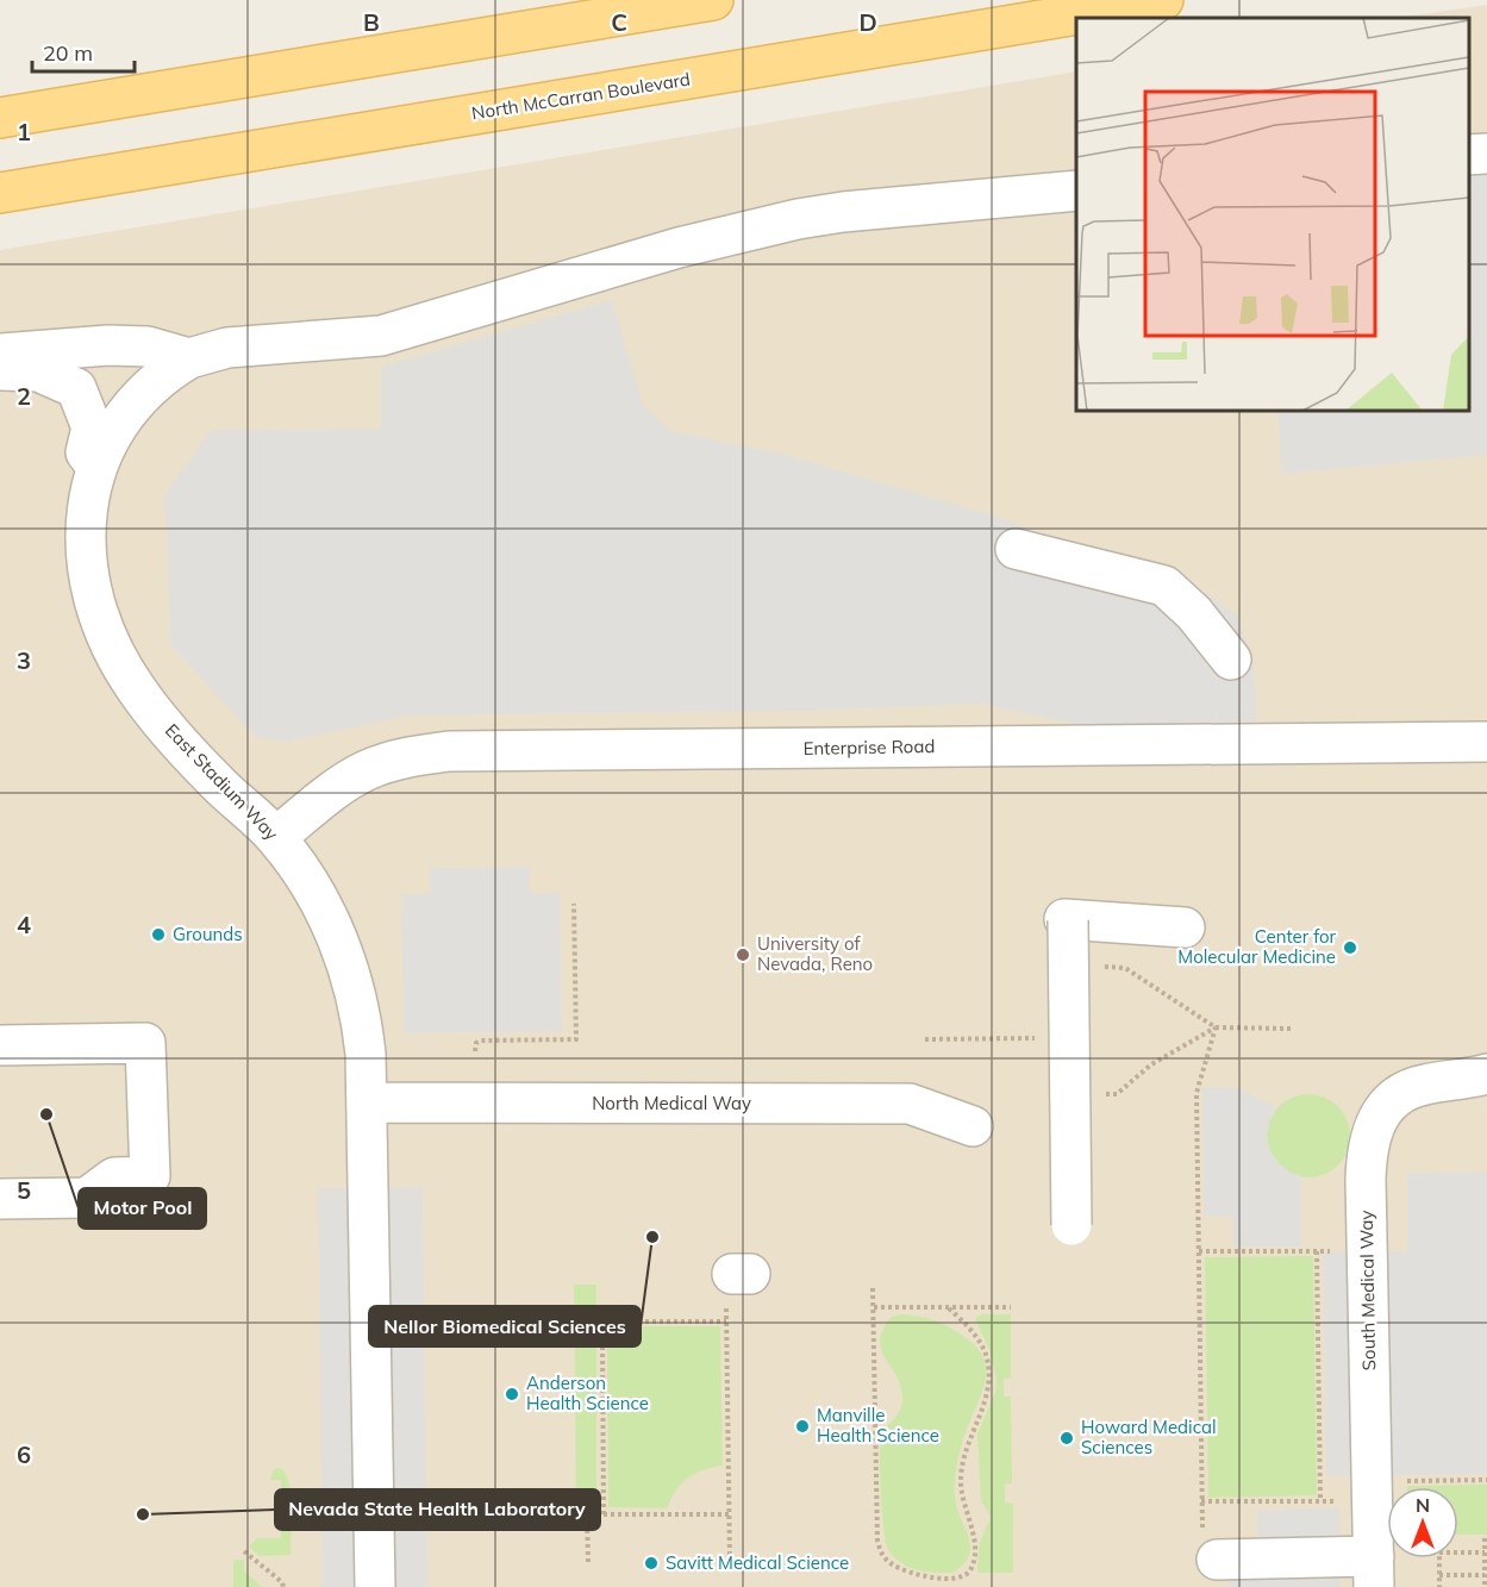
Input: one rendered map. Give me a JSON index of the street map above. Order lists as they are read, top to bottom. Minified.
{"streets":{"main road":["North McCarran Boulevard"],"street":["Enterprise Road","East Stadium Way","North Medical Way","South Medical Way"]},"crossings":[["Enterprise Road","East Stadium Way"],["East Stadium Way","North Medical Way"]],"places":["Grounds","Center for Molecular Medicine","University of Nevada, Reno","Motor Pool","Nellor Biomedical Sciences","Anderson Health Science","Manville Health Science","Howard Medical Sciences","Nevada State Health Laboratory","Savitt Medical Science"],"scale_bar":"20 m","north":"top","grid":{"columns":["B","C","D"],"rows":["1","2","3","4","5","6"]}}
